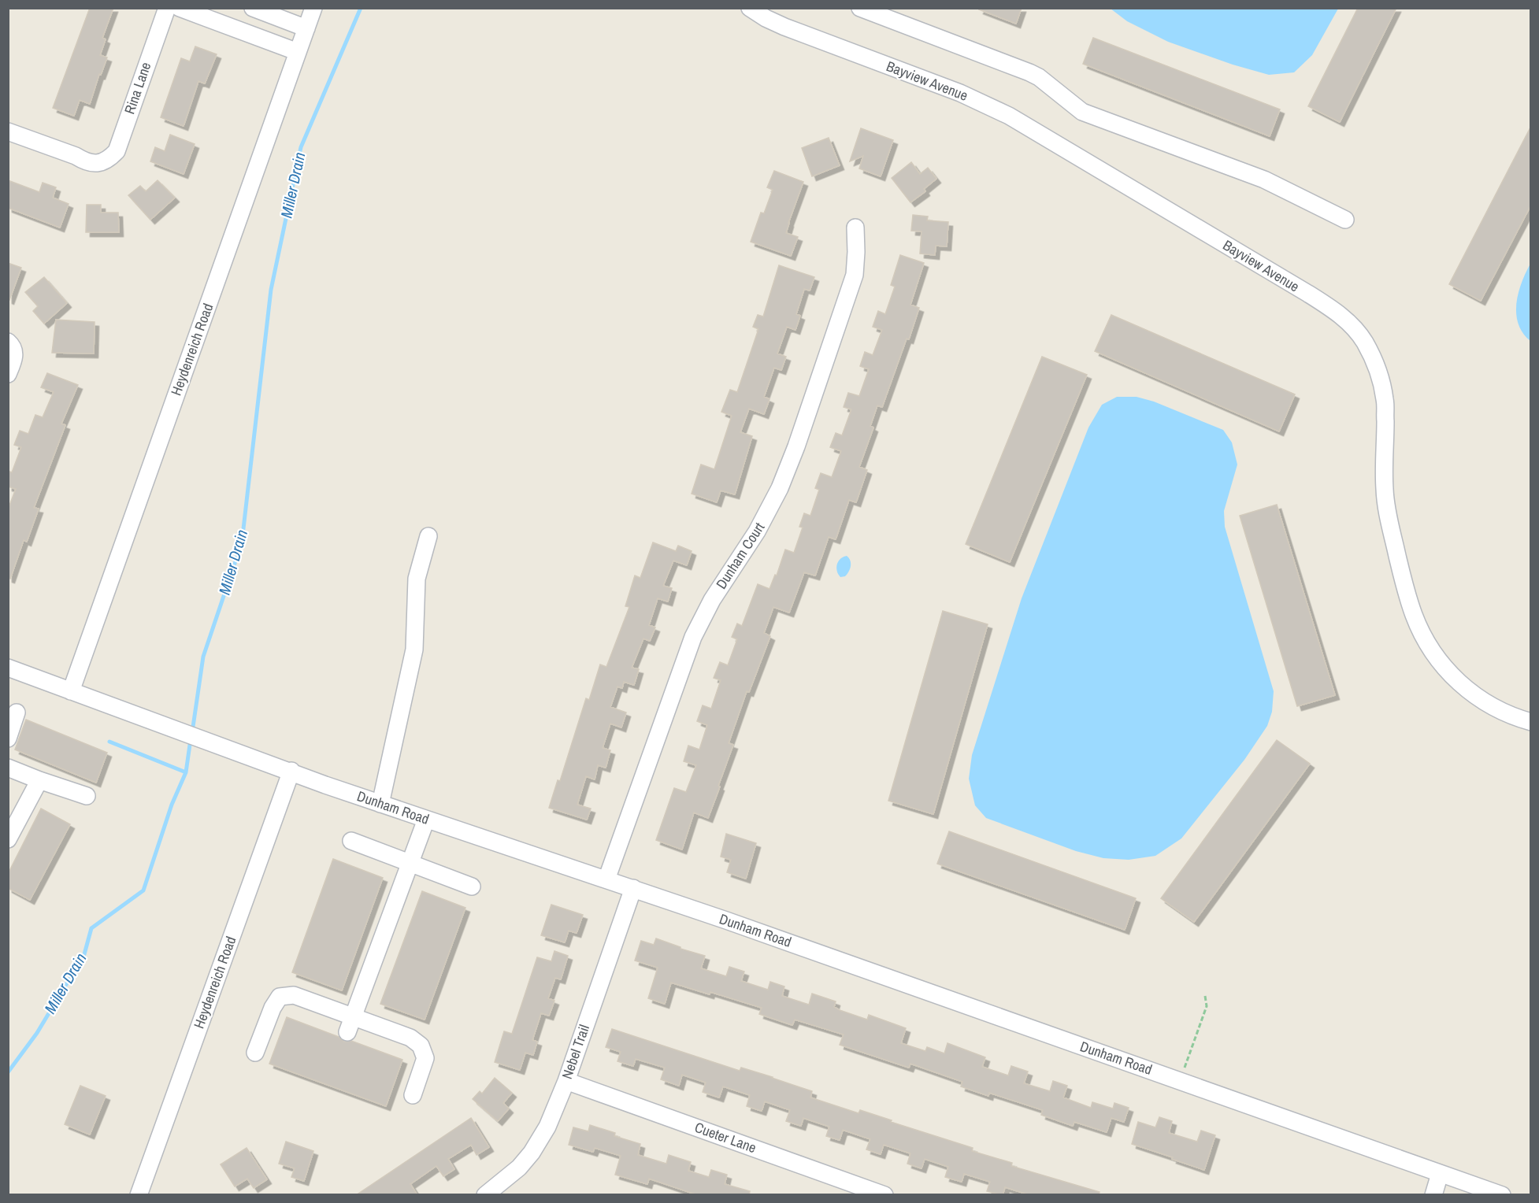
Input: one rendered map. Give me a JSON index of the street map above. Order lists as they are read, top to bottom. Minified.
{"streets":{"street":["Bayview Avenue","Rina Lane","Heydenreich Road","Dunham Court","Dunham Road","Nebel Trail","Cueter Lane"]},"crossings":[["Heydenreich Road","Dunham Road"],["Dunham Court","Dunham Road"],["Dunham Road","Nebel Trail"],["Nebel Trail","Cueter Lane"]],"water":["Miller Drain"]}
